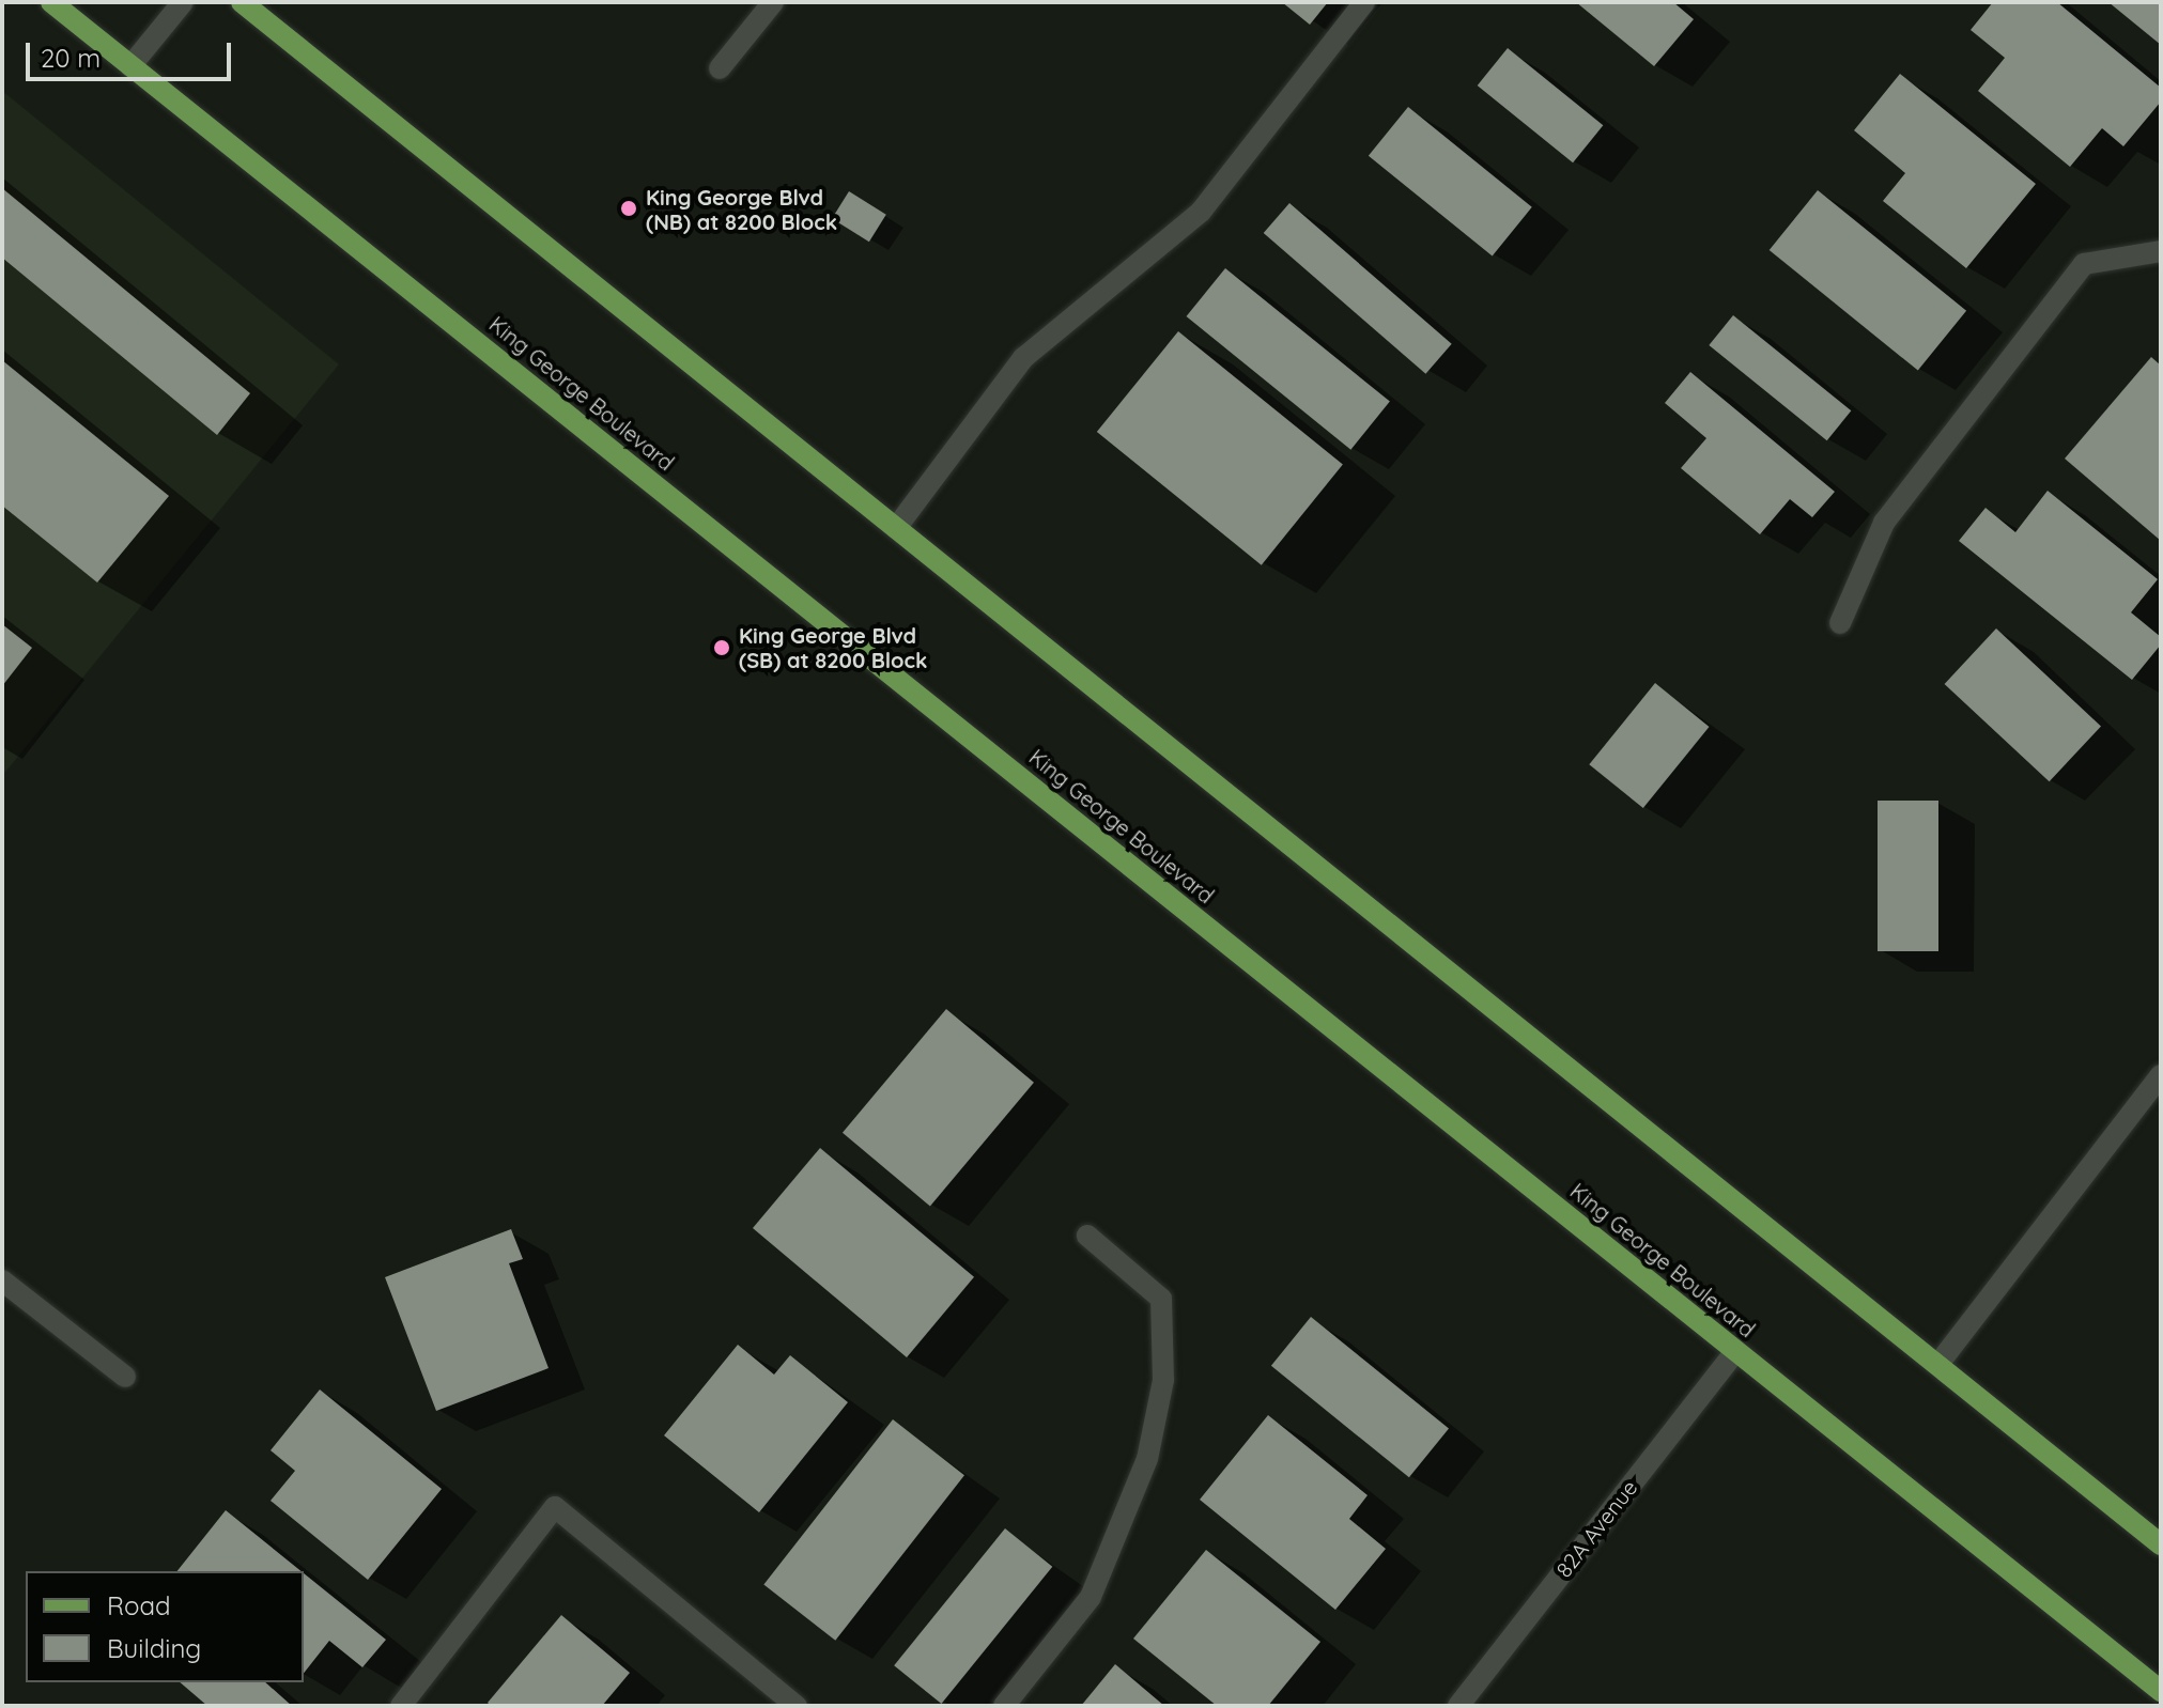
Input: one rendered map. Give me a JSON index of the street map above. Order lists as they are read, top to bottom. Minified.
{"streets":{"main road":["King George Boulevard"],"street":["82A Avenue"]},"crossings":[["King George Boulevard","82A Avenue"]],"places":["King George Blvd (NB) at 8200 Block","King George Blvd (SB) at 8200 Block"],"legend":["Road","Building"],"scale_bar":"20 m"}
